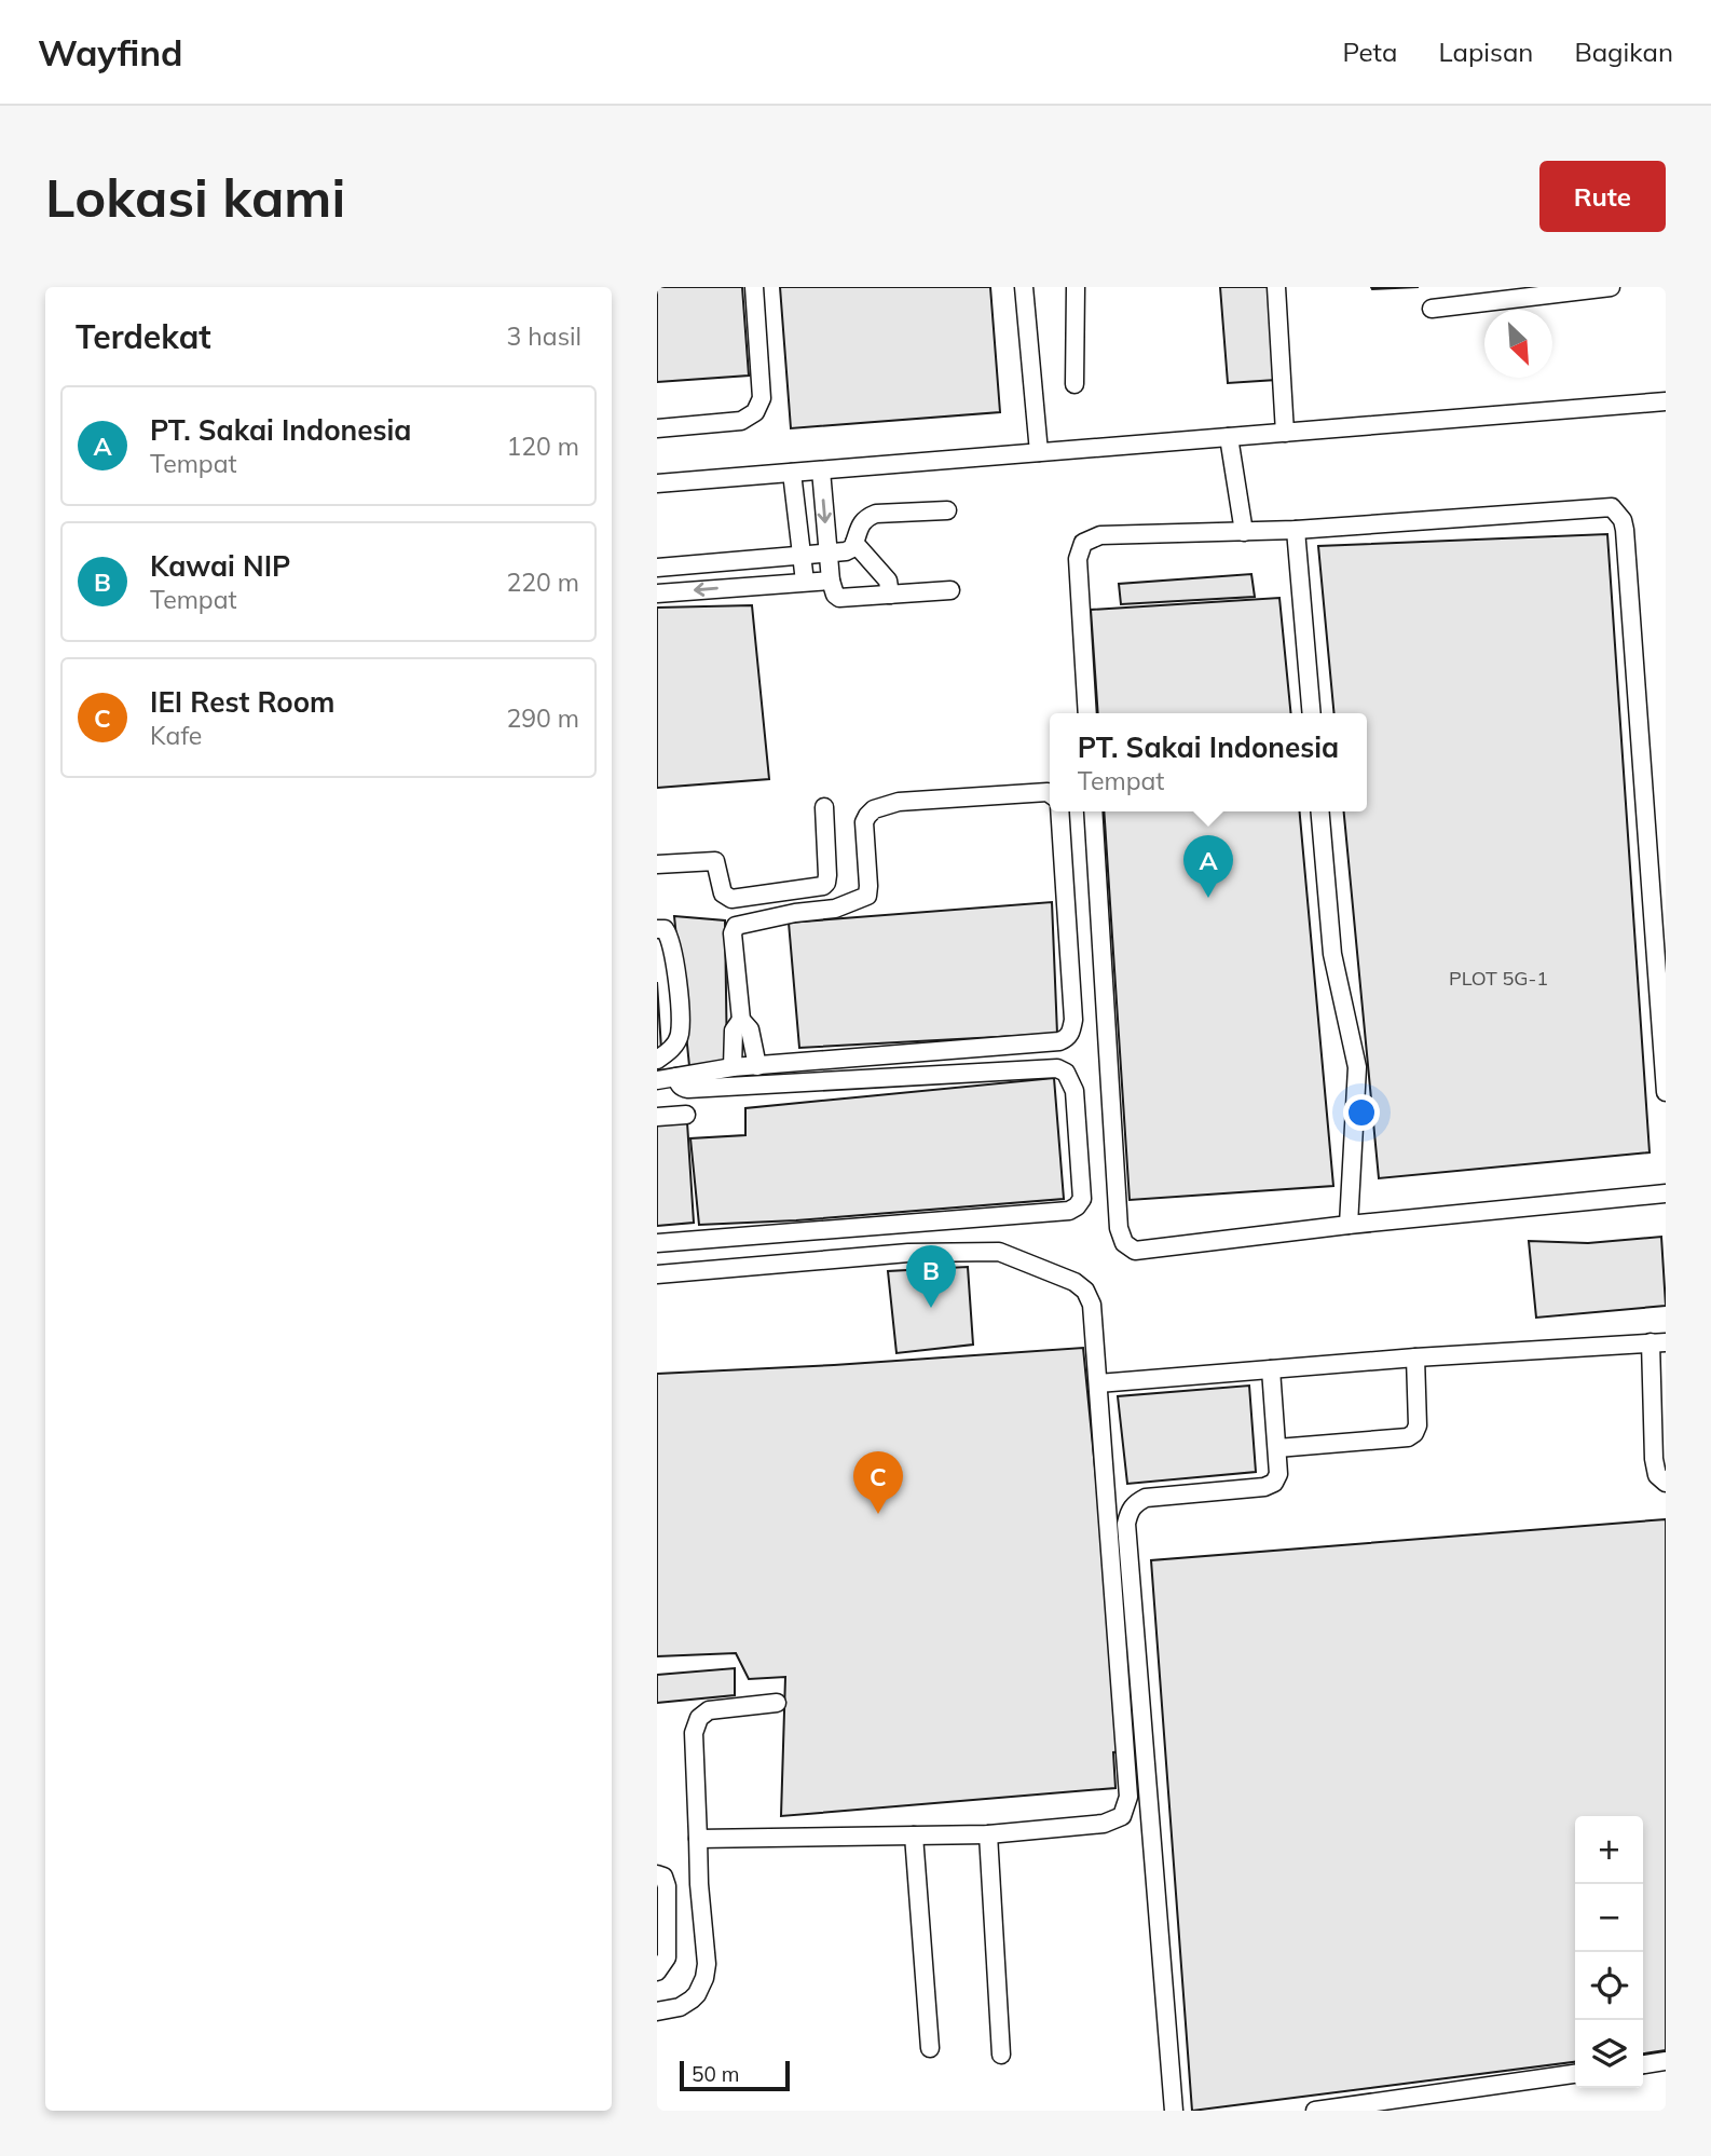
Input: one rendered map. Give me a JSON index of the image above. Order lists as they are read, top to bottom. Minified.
{"house_numbers":["PLOT 5G-1"],"scale_bar":"50 m","north":"bottom right","page":{"header":"Wayfind","nav":["Peta","Lapisan","Bagikan"],"buttons":"Rute","title":"Lokasi kami","heading":["Terdekat","3 hasil"],"list":[{"mark":"A","name":"PT. Sakai Indonesia","note":"Tempat","value":"120 m"},{"mark":"B","name":"Kawai NIP","note":"Tempat","value":"220 m"},{"mark":"C","name":"IEI Rest Room","note":"Kafe","value":"290 m"}],"popup":["PT. Sakai Indonesia","Tempat"],"pins":["A","B","C"],"map_buttons":["+","−"],"scale":"50 m"}}
